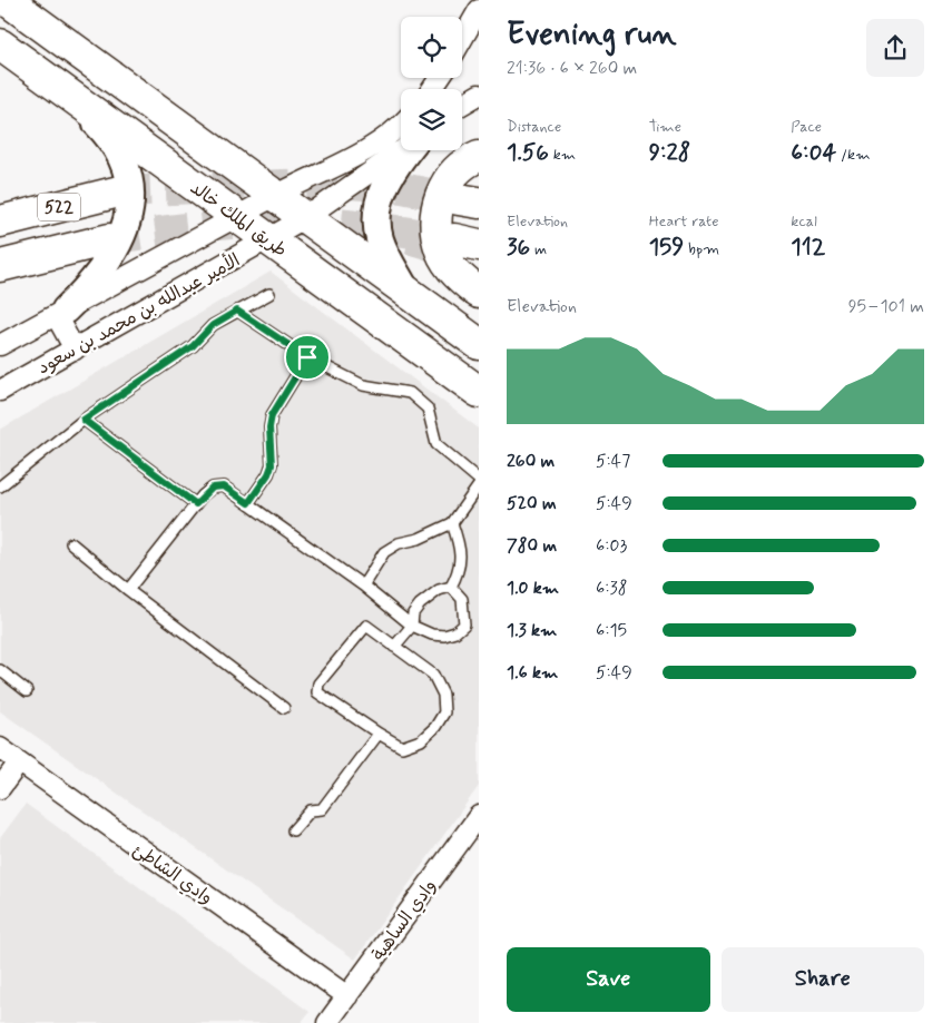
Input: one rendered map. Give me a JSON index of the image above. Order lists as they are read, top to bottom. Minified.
{"streets":{"main road":["522","طريق الملك خالد"],"street":["الأمير عبدالله بن محمد بن سعود","وادي الشاطئ","وادي الساهية"]},"crossings":[["طريق الملك خالد","الأمير عبدالله بن محمد بن سعود"],["وادي الشاطئ","وادي الساهية"]],"page":{"heading":["Evening run","21:36 · 6 × 260 m"],"stats":[["Distance","1.56 km"],["Time","9:28"],["Pace","6:04 /km"],["Elevation","36 m"],["Heart rate","159 bpm"],["kcal","112"]],"chart":["Elevation","95–101 m"],"list":[{"name":"260 m","note":"5:47"},{"name":"520 m","note":"5:49"},{"name":"780 m","note":"6:03"},{"name":"1.0 km","note":"6:38"},{"name":"1.3 km","note":"6:15"},{"name":"1.6 km","note":"5:49"}],"buttons":["Save","Share"]}}
